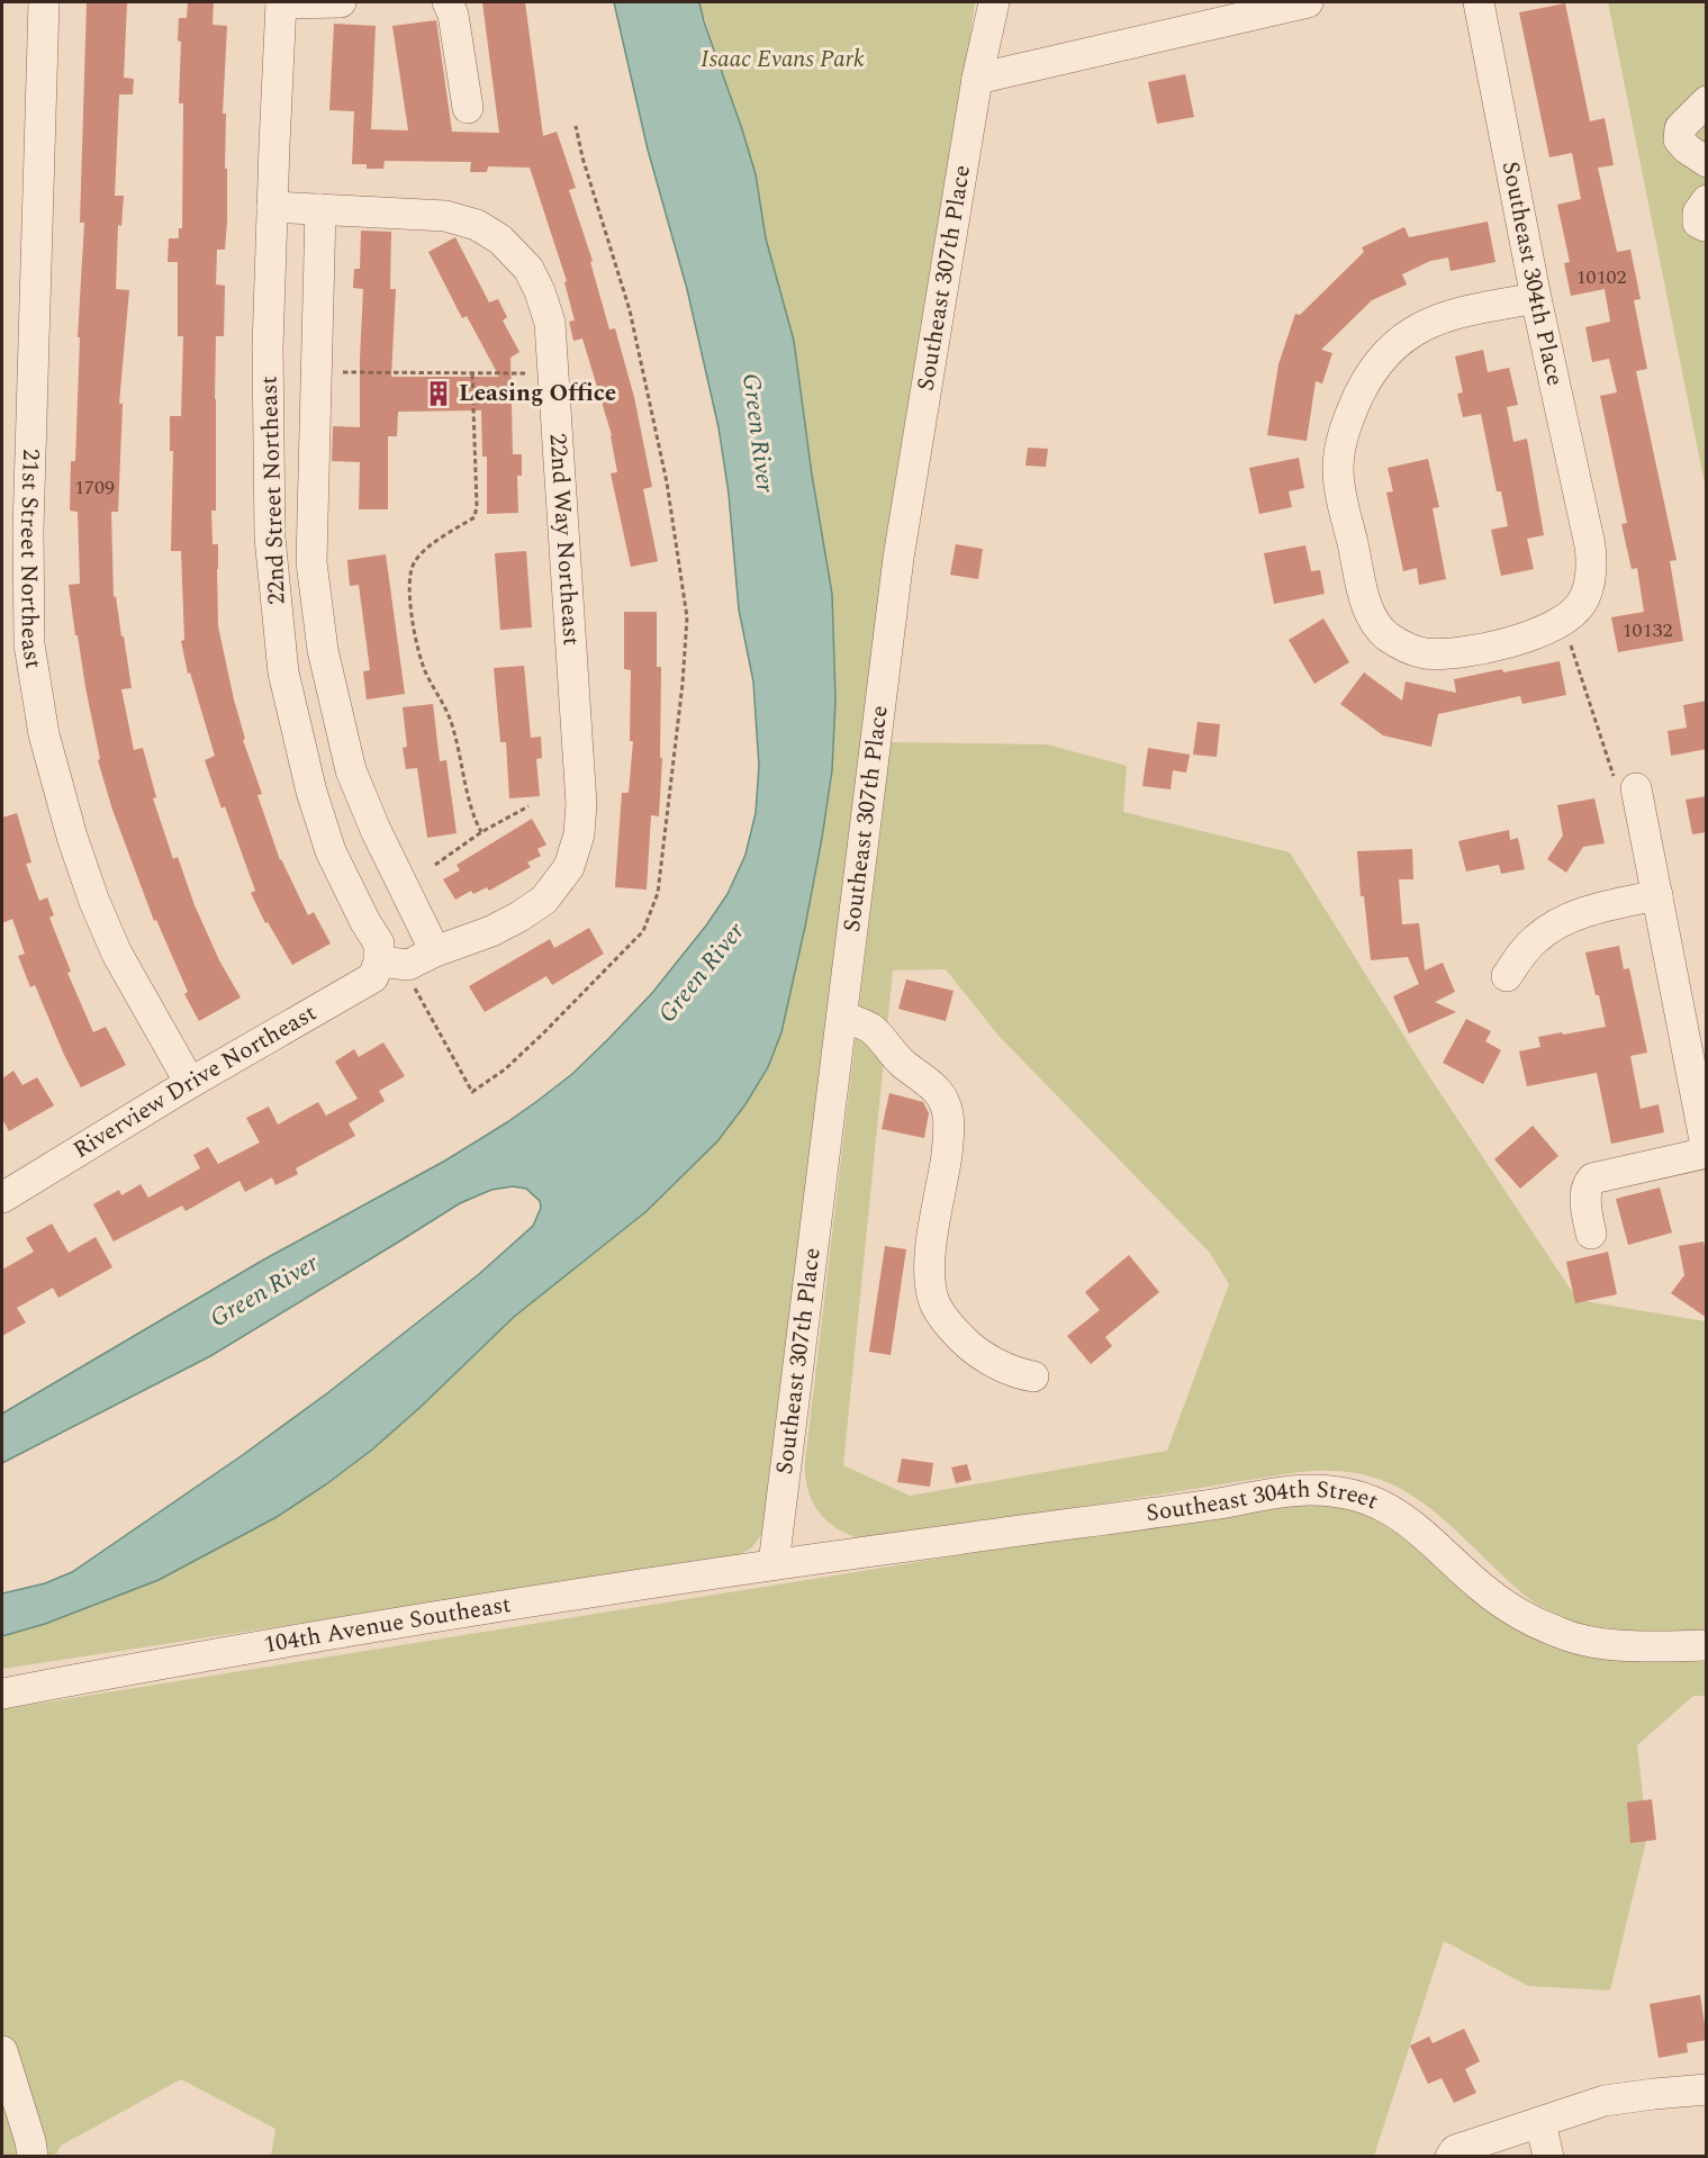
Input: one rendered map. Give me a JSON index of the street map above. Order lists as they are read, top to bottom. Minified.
{"streets":{"street":["Southeast 304th Place","Southeast 307th Place","22nd Street Northeast","22nd Way Northeast","21st Street Northeast","Riverview Drive Northeast","Southeast 304th Street","104th Avenue Southeast"]},"crossings":[["Southeast 307th Place","Southeast 304th Street"],["Southeast 307th Place","104th Avenue Southeast"],["22nd Street Northeast","22nd Way Northeast"],["22nd Street Northeast","Riverview Drive Northeast"],["22nd Way Northeast","Riverview Drive Northeast"],["21st Street Northeast","Riverview Drive Northeast"],["Southeast 304th Street","104th Avenue Southeast"]],"water":["Green River"],"parks":["Isaac Evans Park"],"places":{"building":["Leasing Office"]},"house_numbers":["10102","1709","10132"]}
